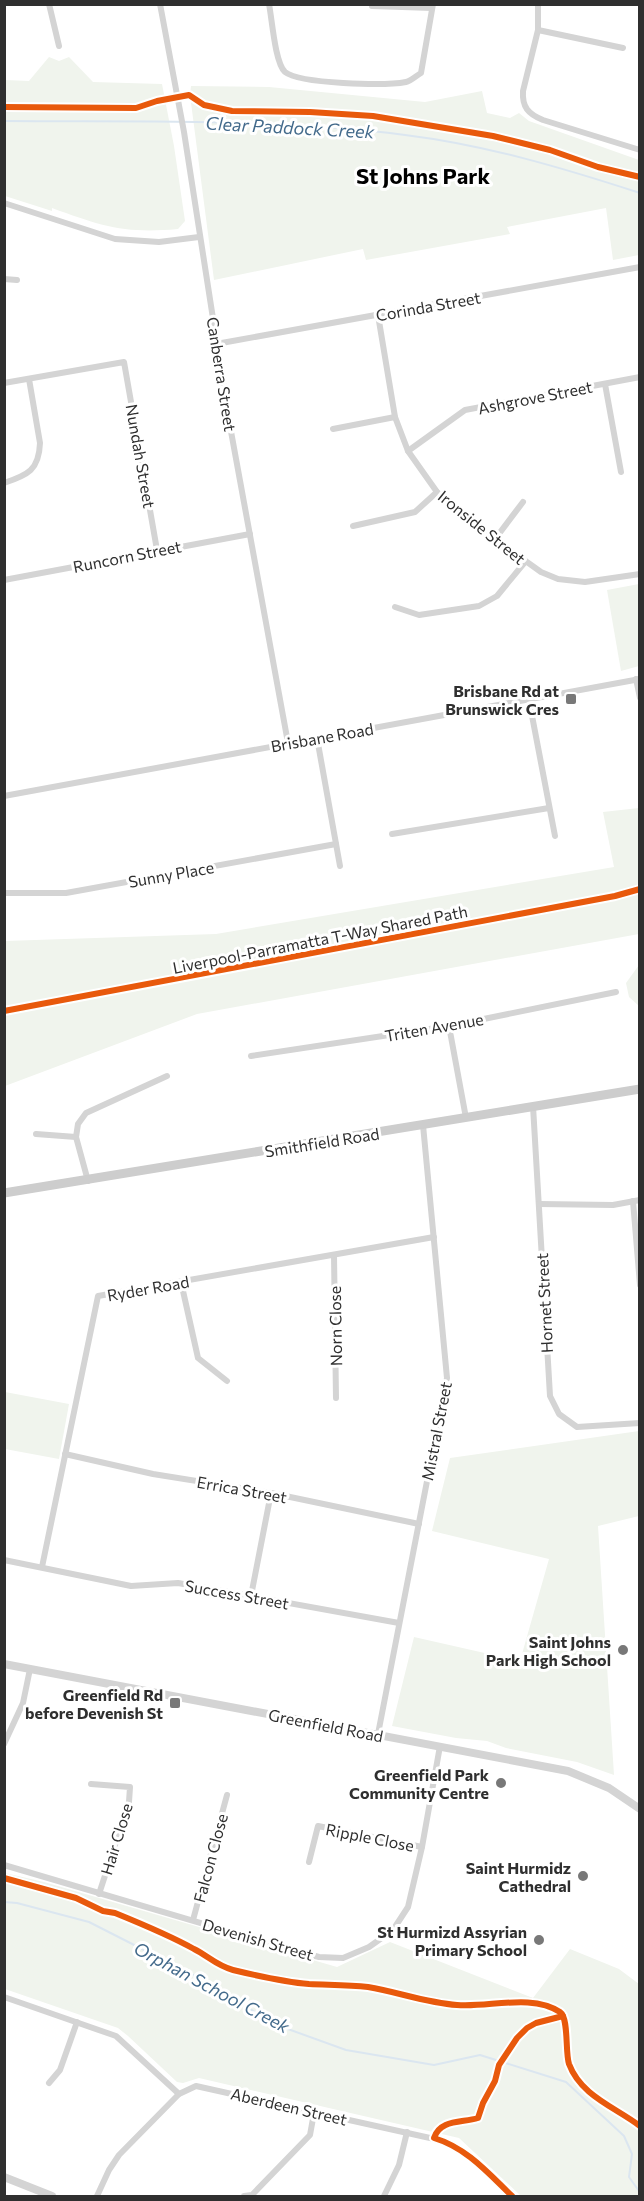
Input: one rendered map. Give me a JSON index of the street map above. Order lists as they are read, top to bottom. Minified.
{"streets":{"main road":["Smithfield Road"],"street":["Corinda Street","Canberra Street","Ashgrove Street","Nundah Street","Ironside Street","Runcorn Street","Brisbane Road","Sunny Place","Triten Avenue","Ryder Road","Hornet Street","Norn Close","Mistral Street","Errica Street","Success Street","Greenfield Road","Ripple Close","Hair Close","Falcon Close","Devenish Street","Aberdeen Street"],"cycle path":["Liverpool-Parramatta T-Way Shared Path"]},"crossings":[["Corinda Street","Canberra Street"],["Corinda Street","Ironside Street"],["Canberra Street","Runcorn Street"],["Canberra Street","Brisbane Road"],["Ashgrove Street","Ironside Street"],["Nundah Street","Runcorn Street"],["Smithfield Road","Hornet Street"],["Smithfield Road","Mistral Street"],["Ryder Road","Norn Close"],["Ryder Road","Mistral Street"],["Ryder Road","Errica Street"],["Ryder Road","Success Street"],["Mistral Street","Errica Street"],["Mistral Street","Success Street"],["Mistral Street","Greenfield Road"],["Greenfield Road","Devenish Street"],["Ripple Close","Devenish Street"],["Hair Close","Devenish Street"],["Falcon Close","Devenish Street"]],"districts":["St Johns Park"],"water":["Clear Paddock Creek","Orphan School Creek"],"places":{"transit":["Brisbane Rd at Brunswick Cres","Greenfield Rd before Devenish St"],"other":["Saint Johns Park High School","Greenfield Park Community Centre","Saint Hurmidz Cathedral","St Hurmizd Assyrian Primary School"]}}
